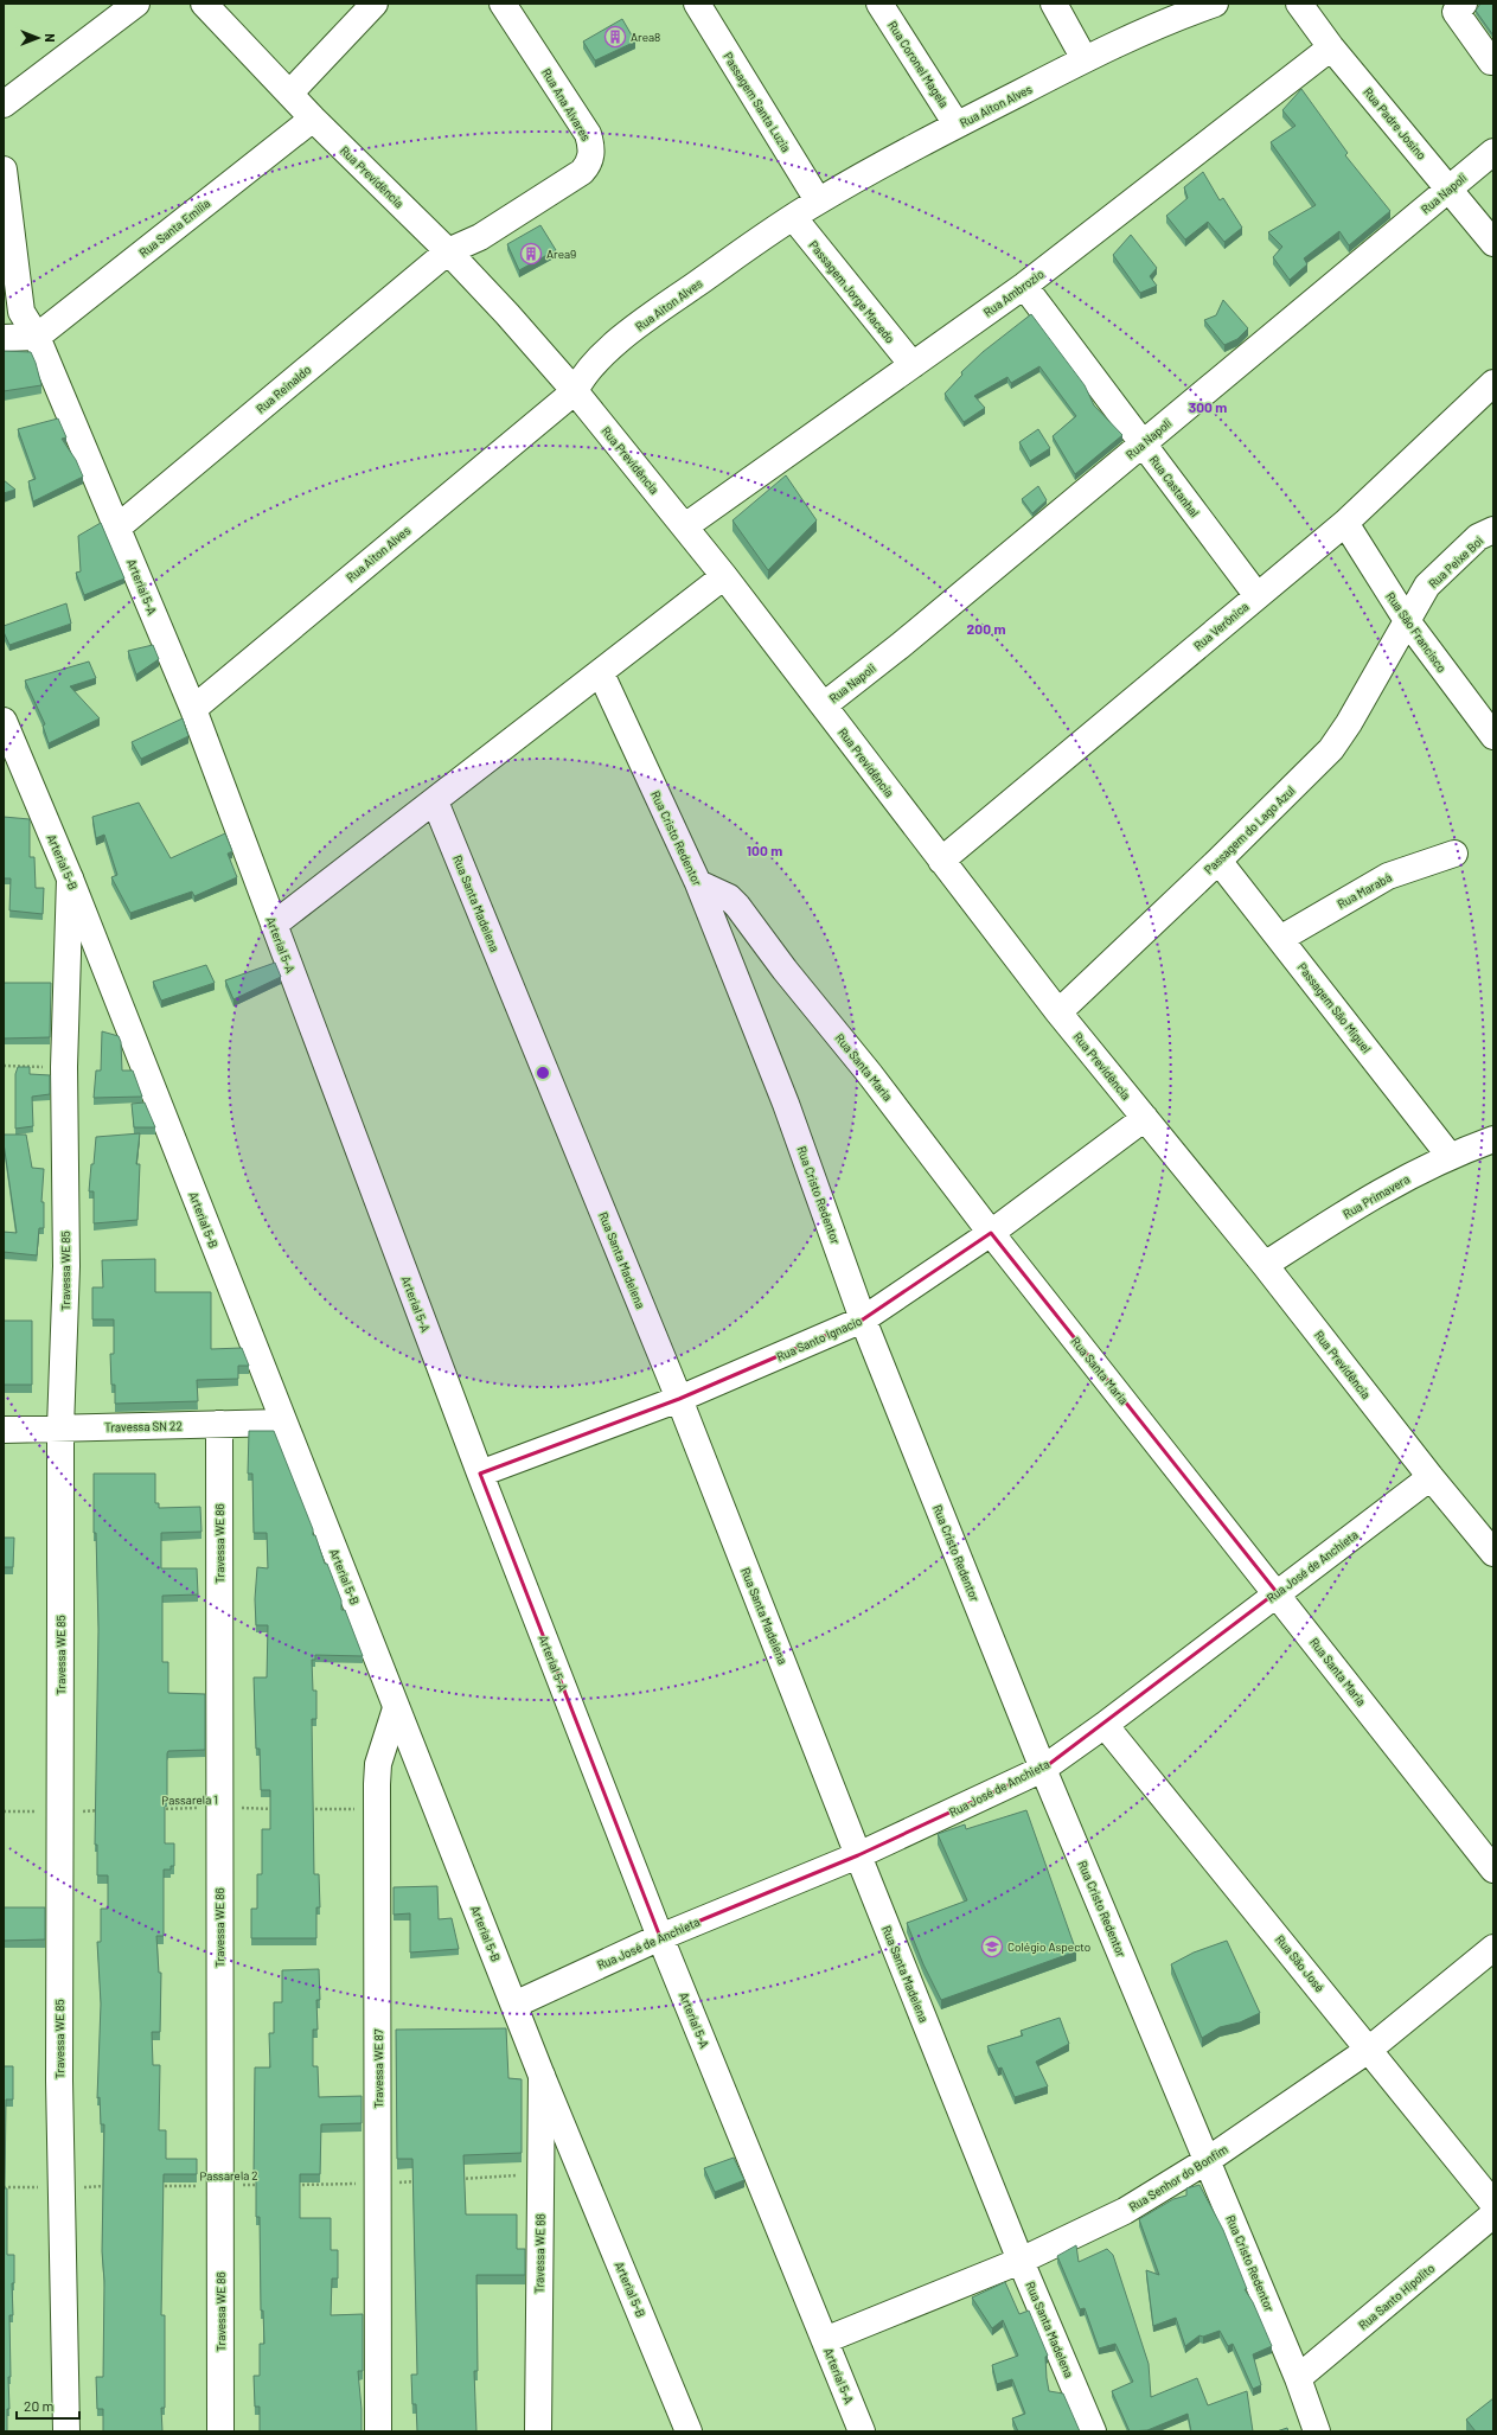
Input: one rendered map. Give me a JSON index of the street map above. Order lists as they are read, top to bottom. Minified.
{"streets":{"street":["Rua Coronel Magela","Passagem Santa Luzia","Rua Ana Alvares","Rua Aiton Alves","Rua Padre Josino","Rua Previdência","Rua Napoli","Rua Santa Emilia","Passagem Jorge Macedo","Rua Ambrozio","Rua Reinaldo","Rua Castanhal","Rua Peixe Boi","Arterial 5-A","Rua Verônica","Rua São Francisco","Passagem do Lago Azul","Rua Cristo Redentor","Arterial 5-B","Rua Marabá","Rua Santa Madelena","Passagem São Miguel","Rua Santa Maria","Rua Primavera","Travessa WE 85","Rua Santo Ignacio","Travessa SN 22","Travessa WE 86","Rua José de Anchieta","Rua São José","Travessa WE 87","Rua Senhor do Bonfim","Travessa WE 88","Rua Santo Hipolito"],"path":["Passarela 1","Passarela 2"]},"crossings":[["Rua Coronel Magela","Rua Aiton Alves"],["Passagem Santa Luzia","Rua Aiton Alves"],["Rua Ana Alvares","Rua Previdência"],["Rua Ana Alvares","Rua Reinaldo"],["Rua Aiton Alves","Rua Previdência"],["Rua Aiton Alves","Passagem Jorge Macedo"],["Rua Aiton Alves","Arterial 5-A"],["Rua Padre Josino","Rua Napoli"],["Rua Padre Josino","Rua Ambrozio"],["Rua Previdência","Rua Napoli"],["Rua Previdência","Rua Santa Emilia"],["Rua Previdência","Rua Ambrozio"],["Rua Previdência","Rua Reinaldo"],["Rua Previdência","Rua Verônica"],["Rua Previdência","Passagem do Lago Azul"],["Rua Previdência","Rua Primavera"],["Rua Previdência","Rua Santo Ignacio"],["Rua Previdência","Rua José de Anchieta"],["Rua Napoli","Rua Castanhal"],["Rua Santa Emilia","Arterial 5-A"],["Passagem Jorge Macedo","Rua Ambrozio"],["Rua Ambrozio","Rua Castanhal"],["Rua Reinaldo","Arterial 5-A"],["Rua Castanhal","Rua Verônica"],["Rua Peixe Boi","Rua São Francisco"],["Rua Peixe Boi","Passagem do Lago Azul"],["Arterial 5-A","Rua Santo Ignacio"],["Arterial 5-A","Rua José de Anchieta"],["Arterial 5-A","Rua Senhor do Bonfim"],["Rua Verônica","Rua São Francisco"],["Rua São Francisco","Passagem do Lago Azul"],["Passagem do Lago Azul","Passagem São Miguel"],["Rua Cristo Redentor","Rua Santa Maria"],["Rua Cristo Redentor","Rua Santo Ignacio"],["Rua Cristo Redentor","Rua José de Anchieta"],["Rua Cristo Redentor","Rua Senhor do Bonfim"],["Rua Cristo Redentor","Rua Santo Hipolito"],["Arterial 5-B","Travessa WE 85"],["Arterial 5-B","Travessa SN 22"],["Arterial 5-B","Rua José de Anchieta"],["Arterial 5-B","Travessa WE 87"],["Arterial 5-B","Travessa WE 88"],["Rua Marabá","Passagem São Miguel"],["Rua Santa Madelena","Rua Santo Ignacio"],["Rua Santa Madelena","Rua José de Anchieta"],["Rua Santa Madelena","Rua Senhor do Bonfim"],["Passagem São Miguel","Rua Primavera"],["Rua Santa Maria","Rua Santo Ignacio"],["Rua Santa Maria","Rua José de Anchieta"],["Travessa WE 85","Travessa SN 22"],["Travessa SN 22","Travessa WE 86"],["Travessa WE 86","Passarela 1"],["Travessa WE 86","Passarela 2"],["Rua José de Anchieta","Rua São José"],["Rua São José","Rua Senhor do Bonfim"]],"places":{"building":["Area8","Area9"],"school or university":["Colégio Aspecto"]},"scale_bar":"20 m","north":"right","rings":["300 m","200 m","100 m"]}
